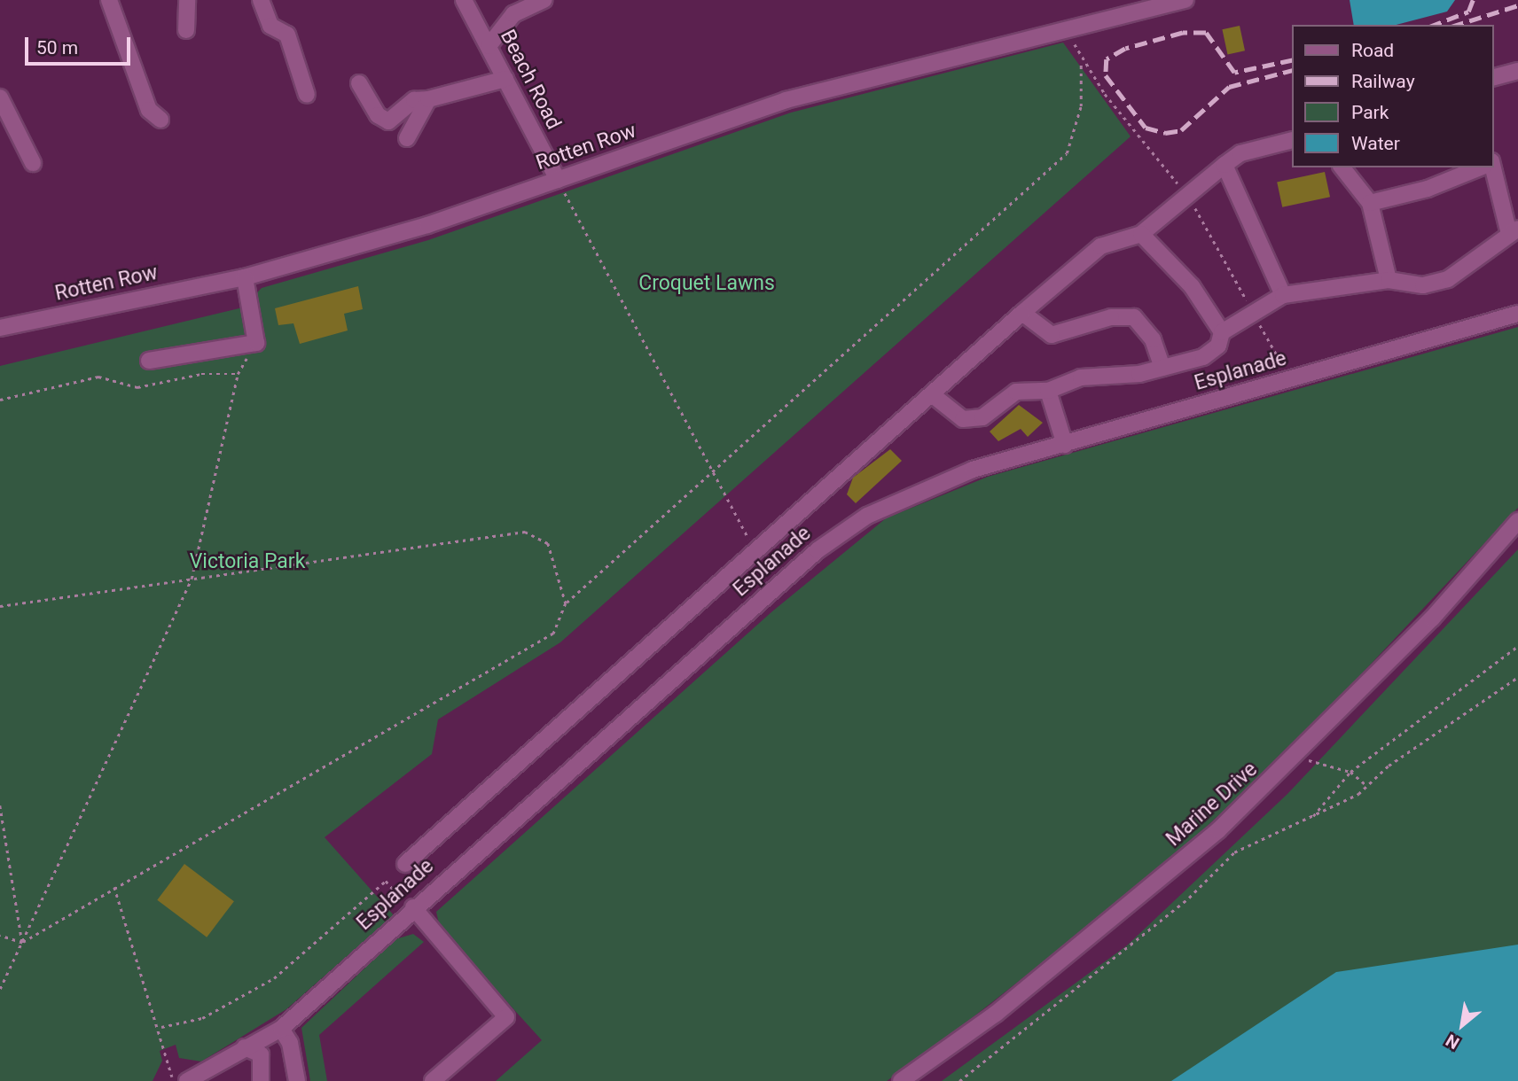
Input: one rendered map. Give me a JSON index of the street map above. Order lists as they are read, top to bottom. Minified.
{"streets":{"street":["Beach Road","Rotten Row","Esplanade","Marine Drive"]},"crossings":[["Beach Road","Rotten Row"]],"parks":["Croquet Lawns","Victoria Park"],"legend":["Road","Railway","Park","Water"],"scale_bar":"50 m","north":"bottom left"}
